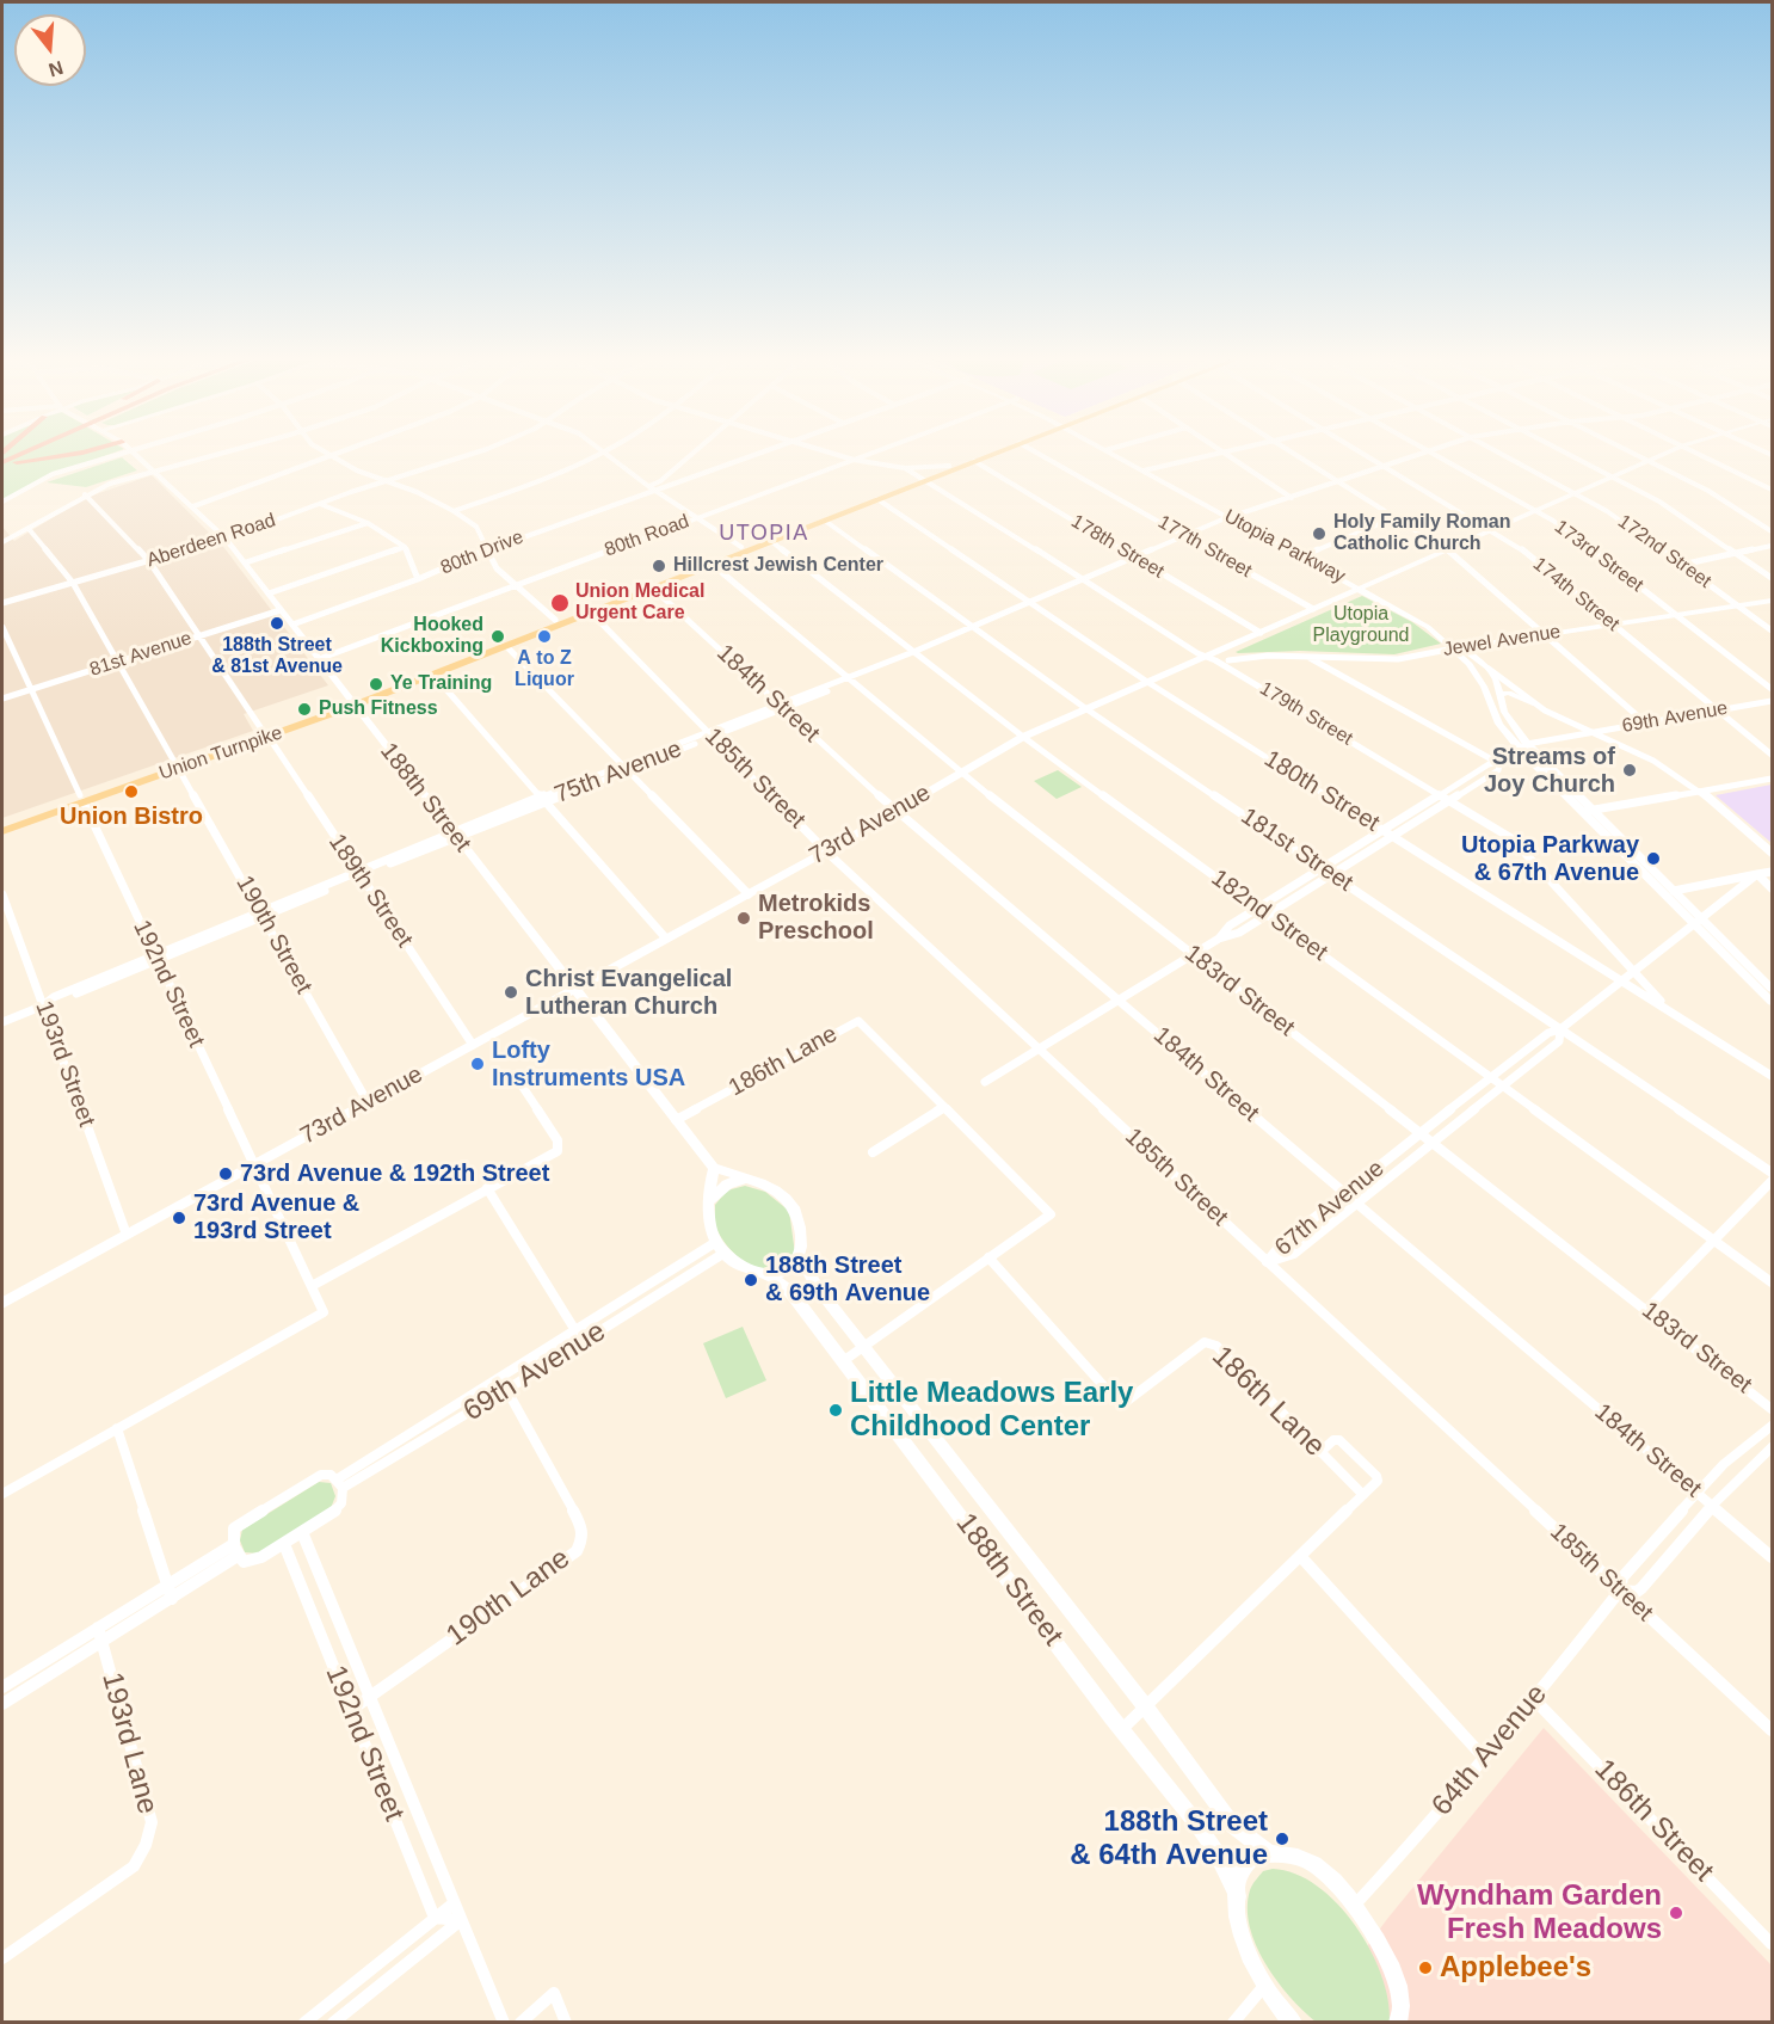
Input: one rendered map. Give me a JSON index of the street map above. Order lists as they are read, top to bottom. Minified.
{"streets":{"main road":["Union Turnpike"],"street":["80th Road","Aberdeen Road","178th Street","177th Street","Utopia Parkway","172nd Street","80th Drive","173rd Street","174th Street","Jewel Avenue","81st Avenue","184th Street","179th Street","69th Avenue","75th Avenue","185th Street","180th Street","188th Street","73rd Avenue","181st Street","189th Street","182nd Street","190th Street","192nd Street","183rd Street","186th Lane","193rd Street","67th Avenue","190th Lane","193rd Lane","64th Avenue","186th Street"]},"crossings":[["80th Road","188th Street"],["Aberdeen Road","188th Street"],["Aberdeen Road","189th Street"],["Aberdeen Road","190th Street"],["178th Street","Union Turnpike"],["178th Street","75th Avenue"],["178th Street","73rd Avenue"],["177th Street","75th Avenue"],["177th Street","73rd Avenue"],["Utopia Parkway","Jewel Avenue"],["Utopia Parkway","69th Avenue"],["Utopia Parkway","75th Avenue"],["Utopia Parkway","73rd Avenue"],["Utopia Parkway","67th Avenue"],["172nd Street","Jewel Avenue"],["172nd Street","73rd Avenue"],["80th Drive","188th Street"],["173rd Street","Jewel Avenue"],["173rd Street","73rd Avenue"],["174th Street","Jewel Avenue"],["174th Street","69th Avenue"],["174th Street","75th Avenue"],["174th Street","73rd Avenue"],["81st Avenue","188th Street"],["81st Avenue","189th Street"],["81st Avenue","190th Street"],["81st Avenue","192nd Street"],["184th Street","69th Avenue"],["184th Street","Union Turnpike"],["184th Street","75th Avenue"],["184th Street","73rd Avenue"],["184th Street","67th Avenue"],["184th Street","64th Avenue"],["179th Street","69th Avenue"],["179th Street","Union Turnpike"],["179th Street","75th Avenue"],["179th Street","180th Street"],["179th Street","73rd Avenue"],["179th Street","67th Avenue"],["69th Avenue","185th Street"],["69th Avenue","180th Street"],["69th Avenue","188th Street"],["69th Avenue","181st Street"],["69th Avenue","182nd Street"],["69th Avenue","192nd Street"],["69th Avenue","183rd Street"],["69th Avenue","190th Lane"],["69th Avenue","193rd Lane"],["Union Turnpike","185th Street"],["Union Turnpike","180th Street"],["Union Turnpike","188th Street"],["Union Turnpike","181st Street"],["Union Turnpike","189th Street"],["Union Turnpike","182nd Street"],["Union Turnpike","190th Street"],["Union Turnpike","192nd Street"],["Union Turnpike","183rd Street"],["75th Avenue","185th Street"],["75th Avenue","180th Street"],["75th Avenue","188th Street"],["75th Avenue","181st Street"],["75th Avenue","189th Street"],["75th Avenue","182nd Street"],["75th Avenue","190th Street"],["75th Avenue","192nd Street"],["75th Avenue","183rd Street"],["75th Avenue","193rd Street"],["185th Street","73rd Avenue"],["185th Street","67th Avenue"],["185th Street","64th Avenue"],["180th Street","73rd Avenue"],["180th Street","67th Avenue"],["188th Street","73rd Avenue"],["188th Street","186th Lane"],["73rd Avenue","181st Street"],["73rd Avenue","189th Street"],["73rd Avenue","182nd Street"],["73rd Avenue","190th Street"],["73rd Avenue","192nd Street"],["73rd Avenue","183rd Street"],["73rd Avenue","193rd Street"],["181st Street","67th Avenue"],["182nd Street","67th Avenue"],["192nd Street","190th Lane"],["183rd Street","67th Avenue"],["64th Avenue","186th Street"]],"districts":["UTOPIA"],"parks":["Utopia Playground"],"places":["Holy Family Roman Catholic Church","Hillcrest Jewish Center","Union Medical Urgent Care","188th Street & 81st Avenue","Hooked Kickboxing","A to Z Liquor","Ye Training","Push Fitness","Streams of Joy Church","Union Bistro","Utopia Parkway & 67th Avenue","Metrokids Preschool","Christ Evangelical Lutheran Church","Lofty Instruments USA","73rd Avenue & 192th Street","73rd Avenue & 193rd Street","188th Street & 69th Avenue","Little Meadows Early Childhood Center","188th Street & 64th Avenue","Wyndham Garden Fresh Meadows","Applebee's"],"north":"bottom"}
